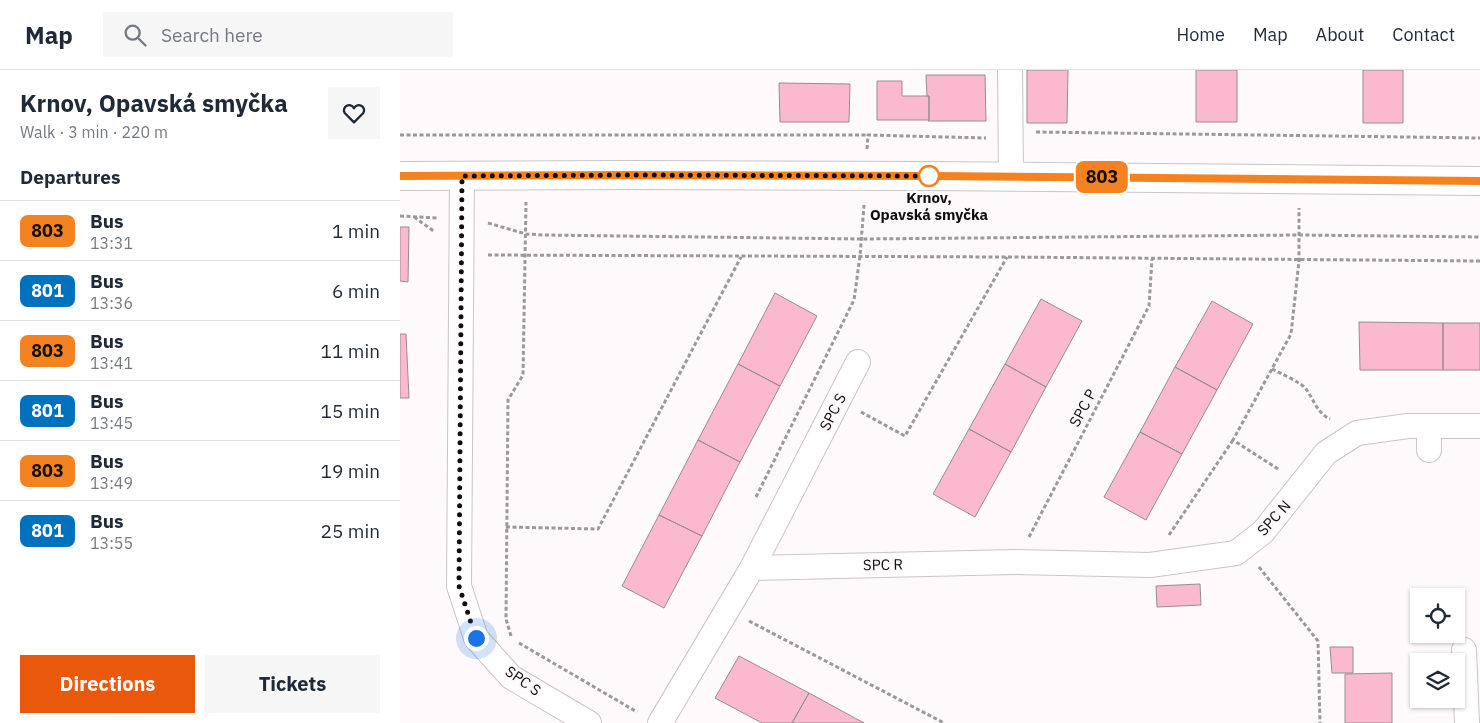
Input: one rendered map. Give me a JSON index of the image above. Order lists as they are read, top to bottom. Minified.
{"streets":{"street":["SPC S","SPC N","SPC R"],"path":["SPC P"]},"crossings":[["SPC P","SPC N"],["SPC P","SPC R"],["SPC S","SPC R"],["SPC N","SPC R"]],"places":["Krnov, Opavská smyčka"],"lines":["bus line 803"],"page":{"header":"Map","search":"Search here","nav":["Home","Map","About","Contact"],"heading":[["Krnov, Opavská smyčka","Walk · 3 min · 220 m"],"Departures"],"on_map":"803","list":[{"mark":"803","name":"Bus","note":"13:31","value":"1 min"},{"mark":"801","name":"Bus","note":"13:36","value":"6 min"},{"mark":"803","name":"Bus","note":"13:41","value":"11 min"},{"mark":"801","name":"Bus","note":"13:45","value":"15 min"},{"mark":"803","name":"Bus","note":"13:49","value":"19 min"},{"mark":"801","name":"Bus","note":"13:55","value":"25 min"}],"buttons":["Directions","Tickets"]}}
